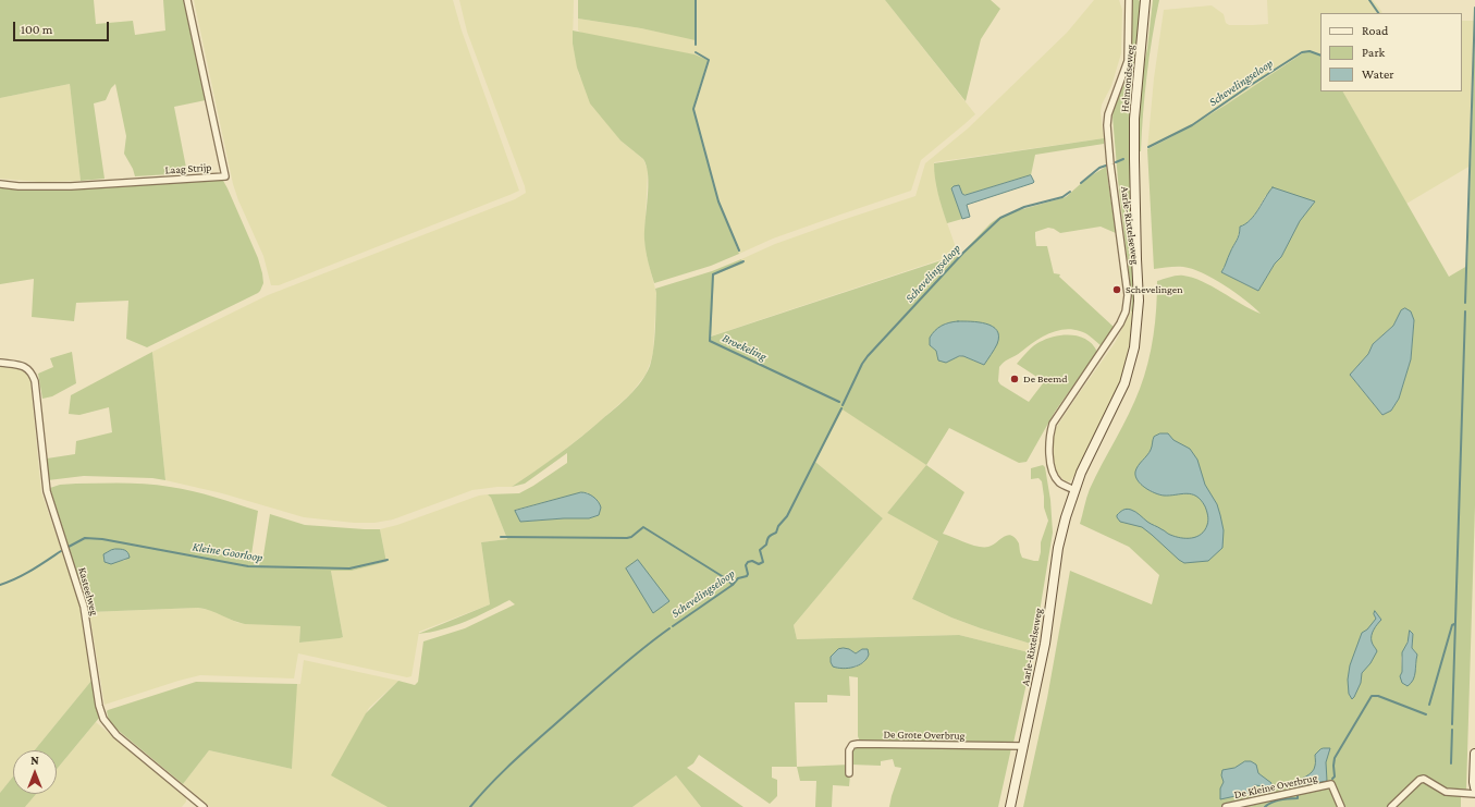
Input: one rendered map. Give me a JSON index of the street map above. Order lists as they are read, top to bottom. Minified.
{"streets":{"street":["Helmondseweg","Laag Strijp","Aarle-Rixtelseweg","Kasteelweg","De Grote Overbrug","De Kleine Overbrug"]},"crossings":[["Helmondseweg","Aarle-Rixtelseweg"],["Aarle-Rixtelseweg","De Grote Overbrug"]],"water":["Schevelingseloop","Broekeling","Kleine Goorloop"],"places":["Schevelingen","De Beemd"],"legend":["Road","Park","Water"],"scale_bar":"100 m","north":"top"}
